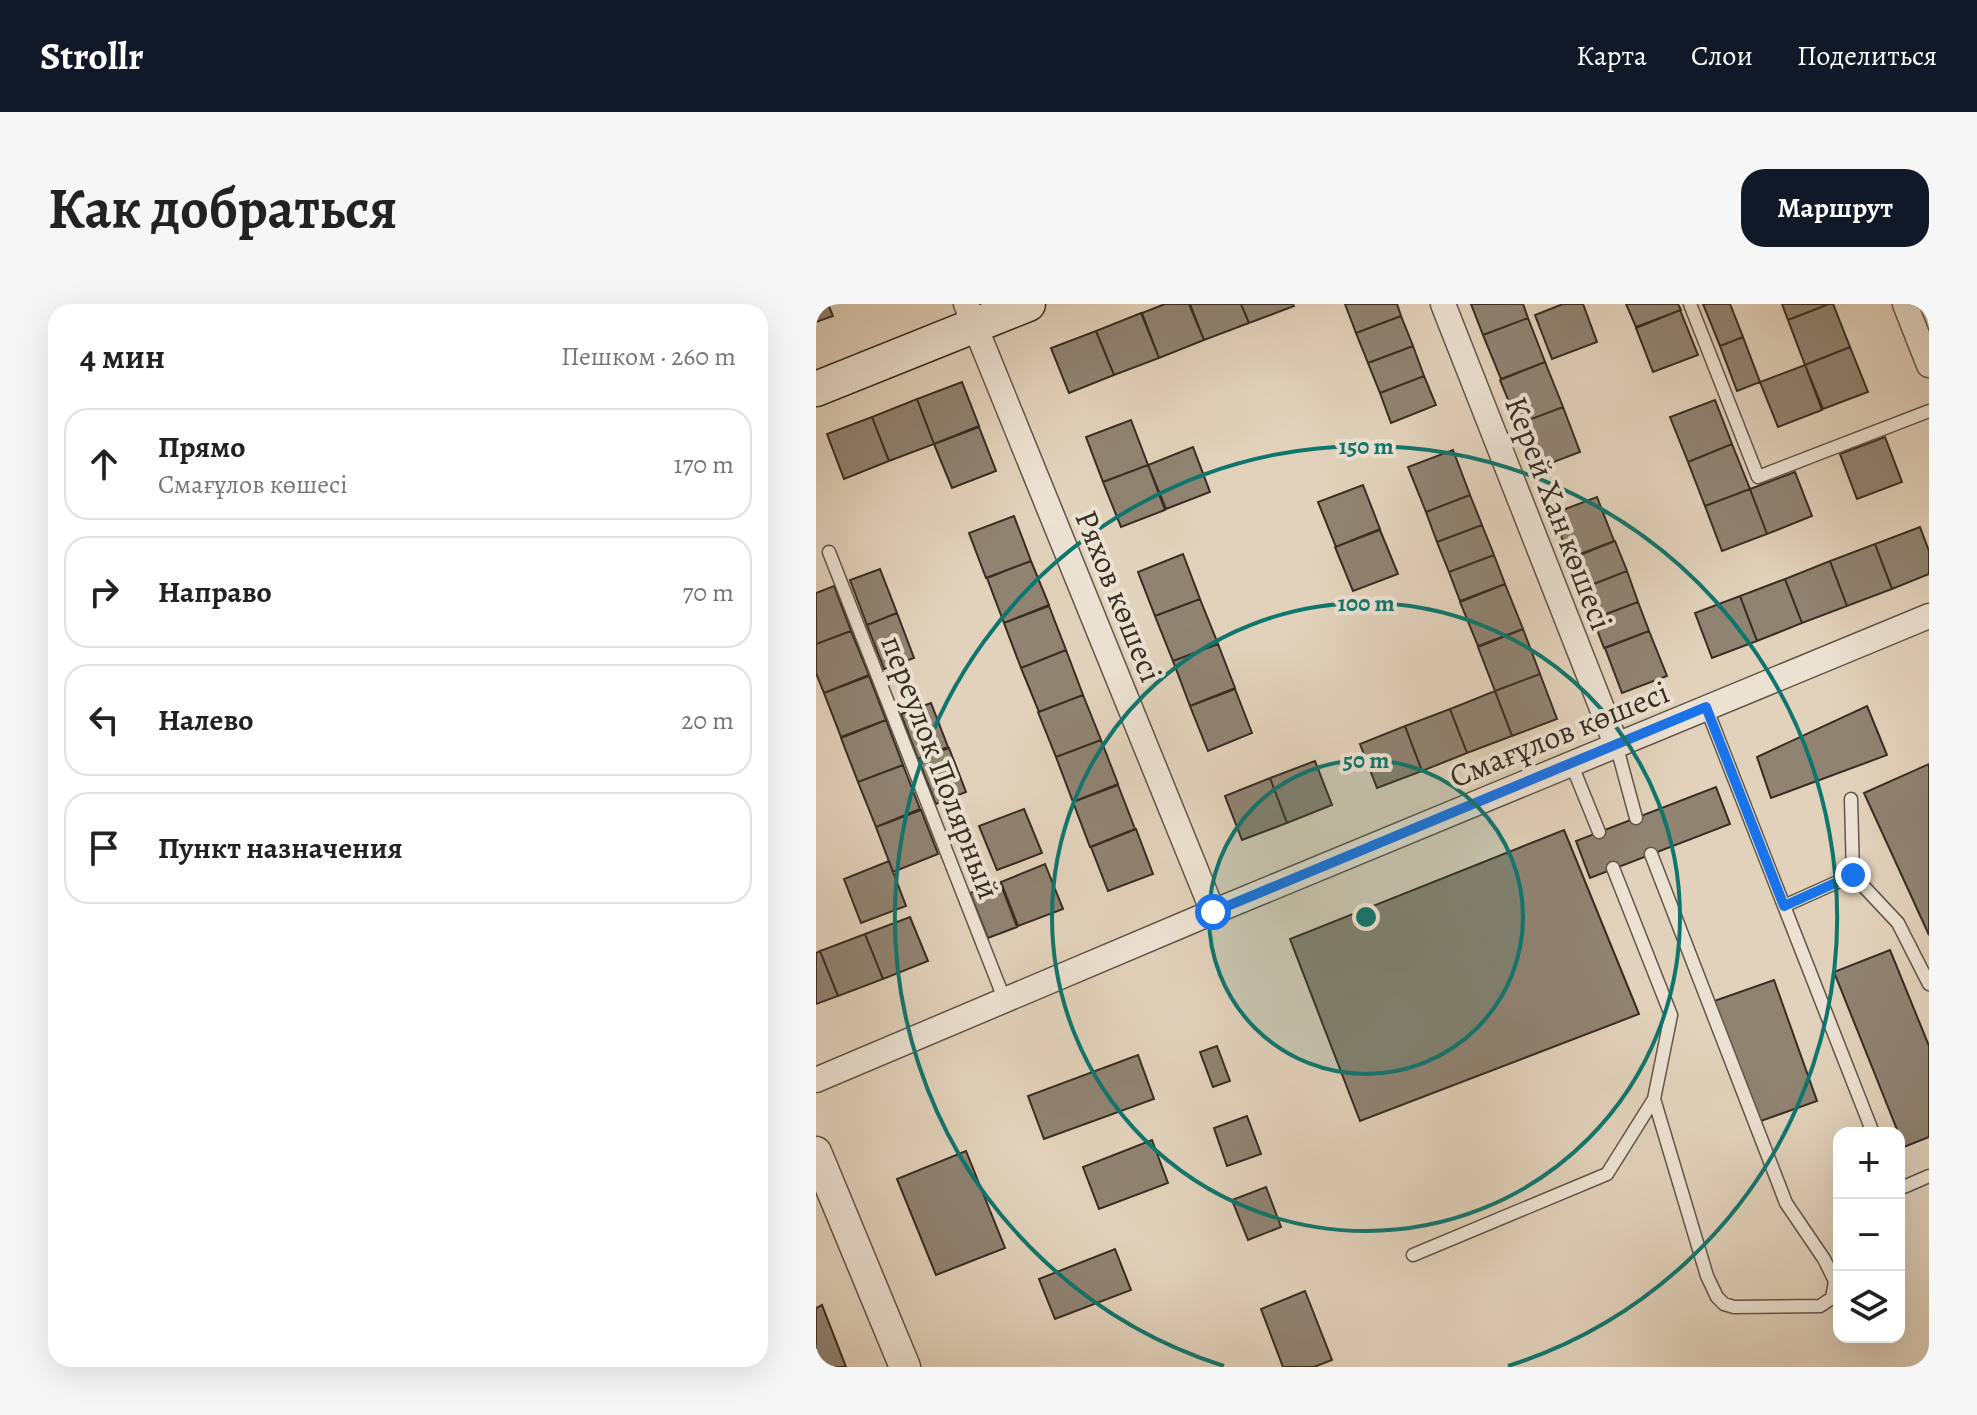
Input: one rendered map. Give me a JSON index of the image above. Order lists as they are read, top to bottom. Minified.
{"streets":{"street":["Керей Хан көшесі","Ряхов көшесі","Смағұлов көшесі"],"lane":["переулок Полярный"]},"crossings":[["Керей Хан көшесі","Смағұлов көшесі"],["Ряхов көшесі","Смағұлов көшесі"],["Смағұлов көшесі","переулок Полярный"]],"page":{"header":"Strollr","nav":["Карта","Слои","Поделиться"],"buttons":"Маршрут","title":"Как добраться","heading":["4 мин","Пешком · 260 m"],"list":[["Прямо","Смағұлов көшесі","170 m"],["Направо","70 m"],["Налево","20 m"],"Пункт назначения"],"map_buttons":["+","−"]},"rings":["150 m","100 m","50 m"]}
